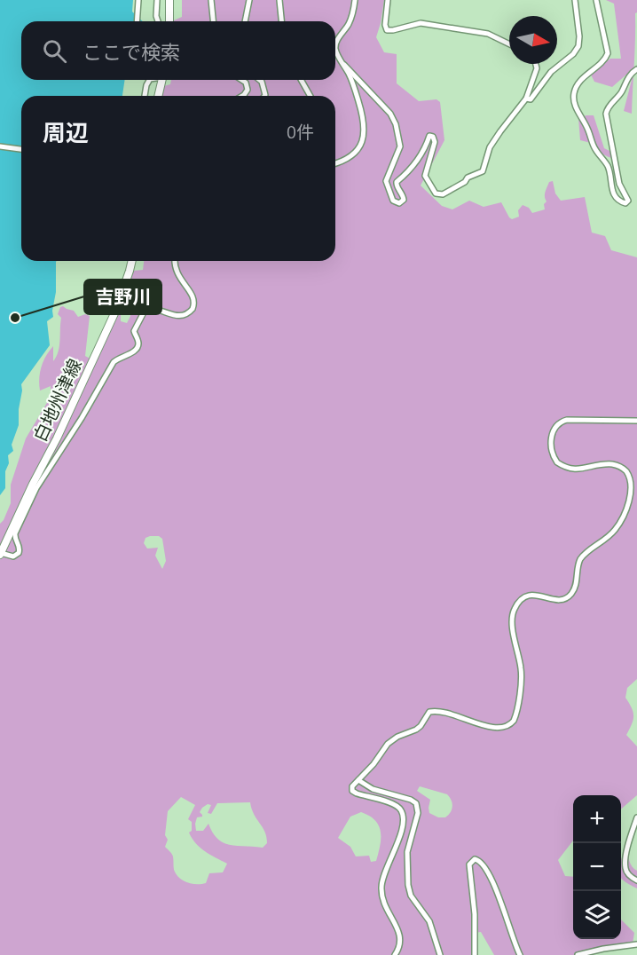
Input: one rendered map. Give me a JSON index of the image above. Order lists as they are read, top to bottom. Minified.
{"streets":{"main road":["白地州津線"]},"places":["吉野川"],"north":"right","page":{"search":"ここで検索","heading":["周辺","0件"],"map_buttons":["+","−"]}}
